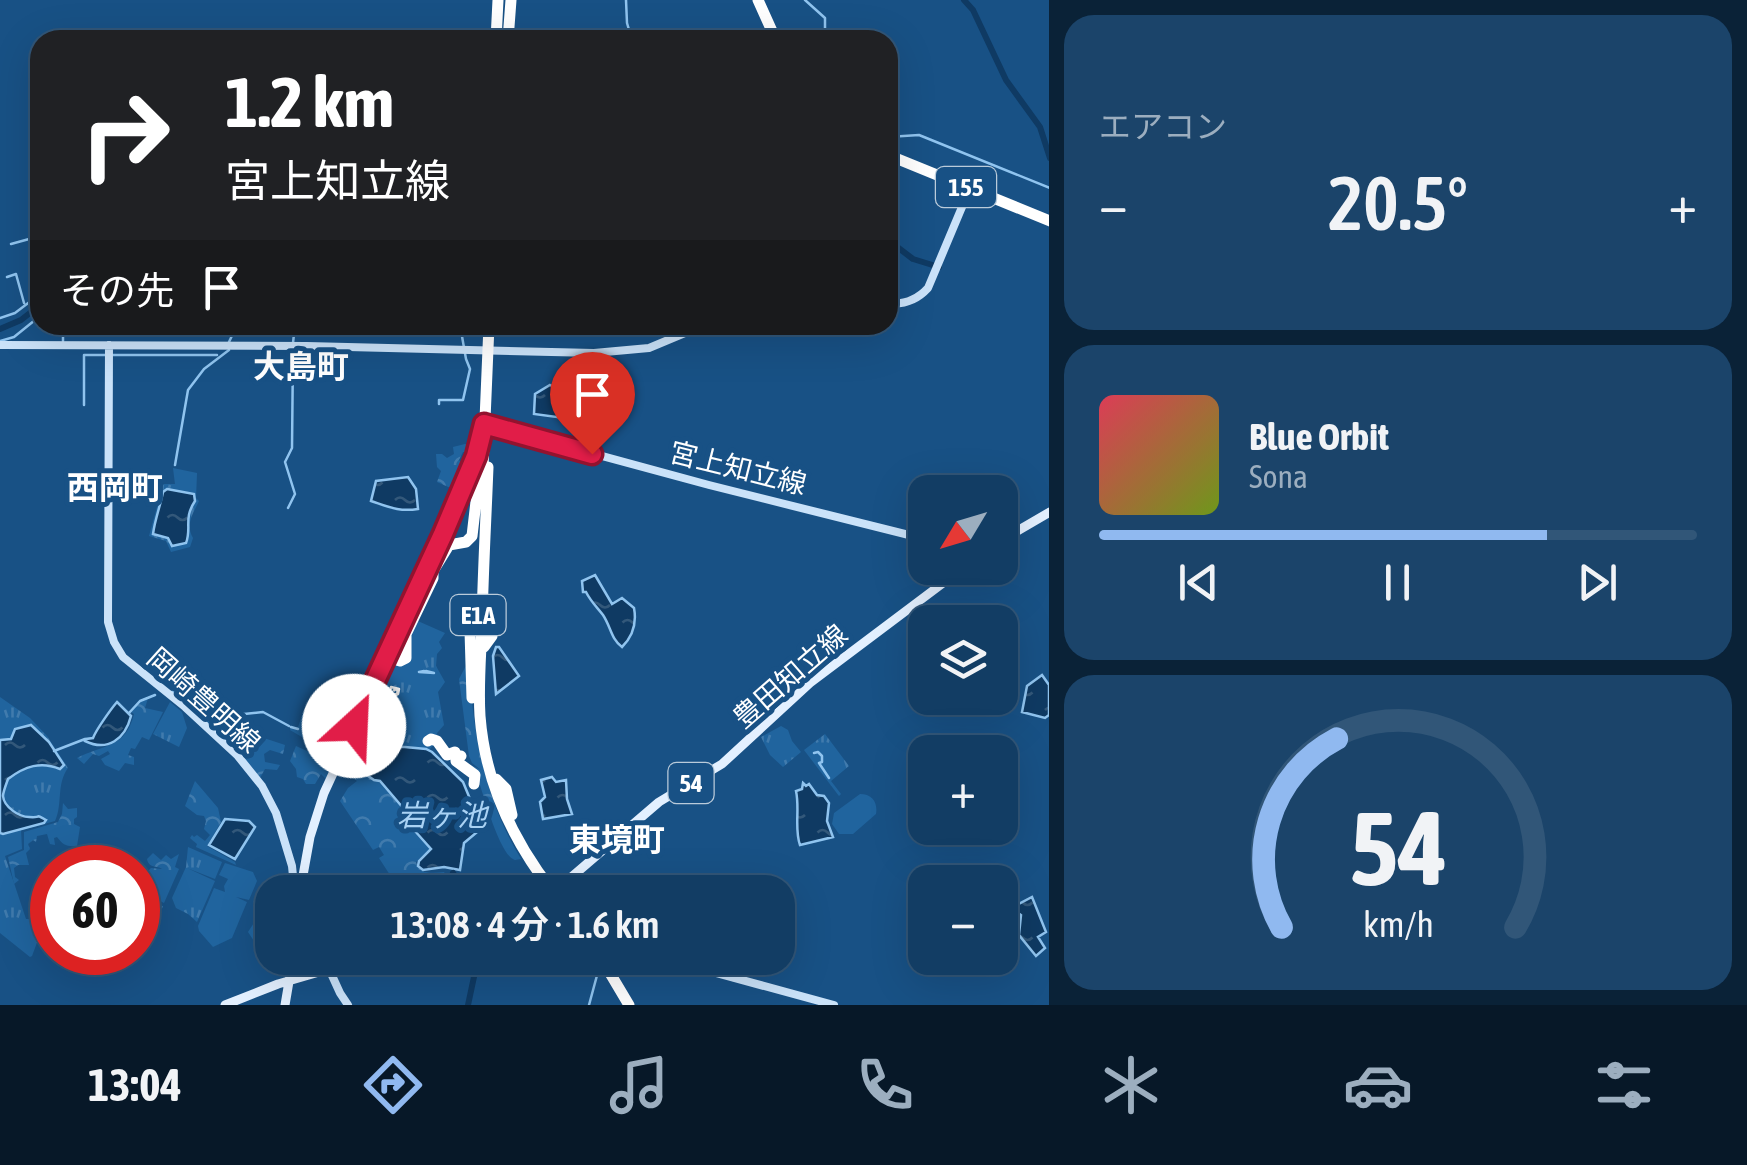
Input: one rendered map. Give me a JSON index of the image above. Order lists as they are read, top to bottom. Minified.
{"streets":{"highway":["155","E1A"],"main road":["宮上知立線","豊田知立線","岡崎豊明線","54"]},"crossings":[["宮上知立線","E1A"]],"districts":["大島町","西岡町","東境町"],"water":["岩ヶ池"],"north":"bottom left","page":{"tile":"エアコン","turn":["1.2 km","宮上知立線"],"heat":["−","20.5°","+"],"then":"その先","song":["Blue Orbit","Sona"],"map_buttons":["+","−"],"limit":"60","trip":"13:08 · 4 分 · 1.6 km","tabs":"13:04","gauge":["54","km/h"]}}
